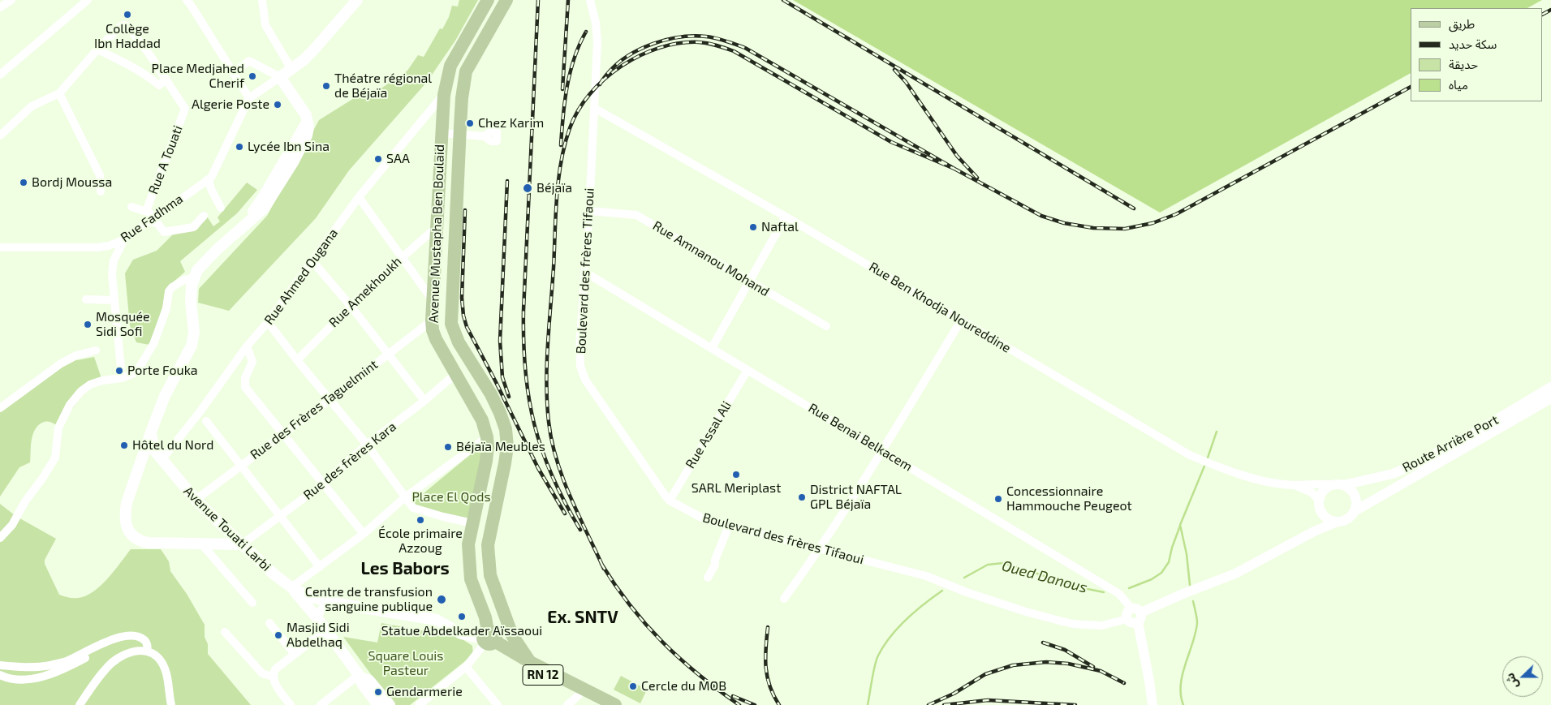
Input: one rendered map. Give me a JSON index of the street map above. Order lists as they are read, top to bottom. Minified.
{"streets":{"main road":["Avenue Mustapha Ben Boulaid","Avenue Touati Larbi","RN 12"],"street":["Rue A Touati","Rue Fadhma","Rue Amnanou Mohand","Boulevard des frères Tifaoui","Rue Ahmed Ougana","Rue Amekhoukh","Rue Ben Khodja Noureddine","Rue des Frères Taguelmint","Rue Assal Ali","Rue Benai Belkacem","Route Arrière Port","Rue des frères Kara"]},"crossings":[["Avenue Mustapha Ben Boulaid","Rue Ahmed Ougana"],["Avenue Mustapha Ben Boulaid","Rue Amekhoukh"],["Avenue Mustapha Ben Boulaid","Rue des Frères Taguelmint"],["Avenue Mustapha Ben Boulaid","Rue des frères Kara"],["Avenue Mustapha Ben Boulaid","Avenue Touati Larbi"],["Avenue Mustapha Ben Boulaid","RN 12"],["Rue Amnanou Mohand","Boulevard des frères Tifaoui"],["Boulevard des frères Tifaoui","Rue Ben Khodja Noureddine"],["Boulevard des frères Tifaoui","Rue Assal Ali"],["Boulevard des frères Tifaoui","Rue Benai Belkacem"],["Rue Ahmed Ougana","Avenue Touati Larbi"],["Rue Ben Khodja Noureddine","Route Arrière Port"],["Rue des Frères Taguelmint","Avenue Touati Larbi"],["Rue Assal Ali","Rue Benai Belkacem"],["Rue des frères Kara","Avenue Touati Larbi"],["Avenue Touati Larbi","RN 12"]],"districts":["Les Babors","Ex. SNTV"],"water":["Oued Danous"],"parks":["Place El Qods","Square Louis Pasteur"],"places":["Collège Ibn Haddad","Place Medjahed Cherif","Théatre régional de Béjaïa","Algerie Poste","Chez Karim","Lycée Ibn Sina","SAA","Bordj Moussa","Béjaïa","Naftal","Mosquée Sidi Sofi","Porte Fouka","Hôtel du Nord","Béjaïa Meubles","SARL Meriplast","District NAFTAL GPL Béjaïa","Concessionnaire Hammouche Peugeot","École primaire Azzoug","Centre de transfusion sanguine publique","Statue Abdelkader Aïssaoui","Masjid Sidi Abdelhaq","Cercle du MOB","Gendarmerie"],"legend":["طريق","سكة حديد","حديقة","مياه"],"north":"left"}
